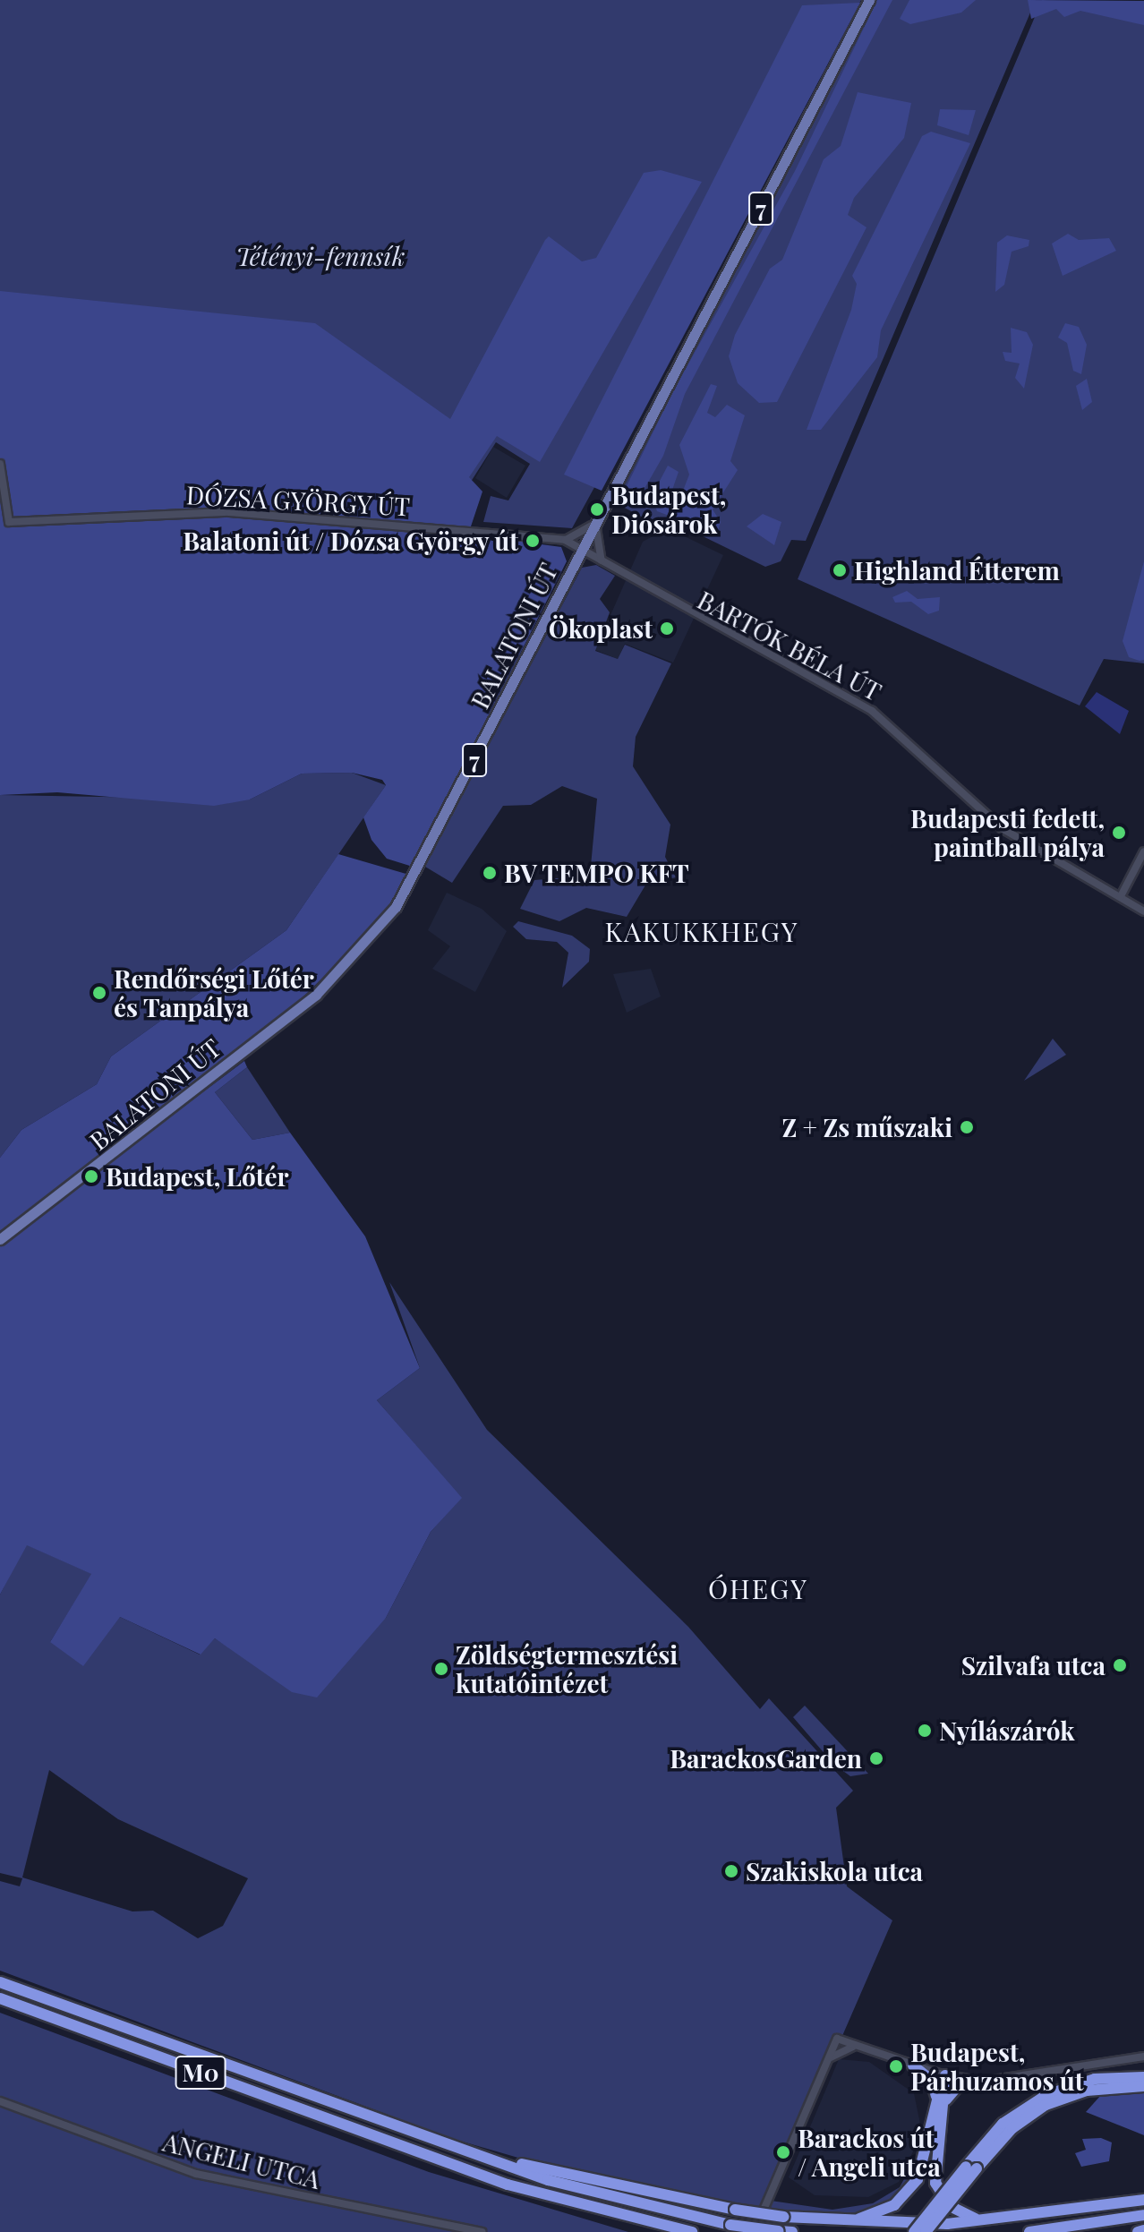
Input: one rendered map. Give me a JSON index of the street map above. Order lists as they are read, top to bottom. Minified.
{"streets":{"highway":["M0"],"main road":["7","BALATONI ÚT"],"street":["DÓZSA GYÖRGY ÚT","BARTÓK BÉLA ÚT","ANGELI UTCA"]},"crossings":[["DÓZSA GYÖRGY ÚT","BALATONI ÚT"],["DÓZSA GYÖRGY ÚT","BARTÓK BÉLA ÚT"],["BALATONI ÚT","BARTÓK BÉLA ÚT"]],"districts":["KAKUKKHEGY","ÓHEGY"],"parks":["Tétényi-fennsík"],"places":["Budapest, Diósárok","Balatoni út / Dózsa György út","Highland Étterem","Ökoplast","Budapesti fedett, paintball pálya","BV TEMPO KFT","Rendőrségi Lőtér és Tanpálya","Z + Zs műszaki","Budapest, Lőtér","Szilvafa utca","Zöldségtermesztési kutatóintézet","Nyílászárók","BarackosGarden","Szakiskola utca","Budapest, Párhuzamos út","Barackos út / Angeli utca"]}
